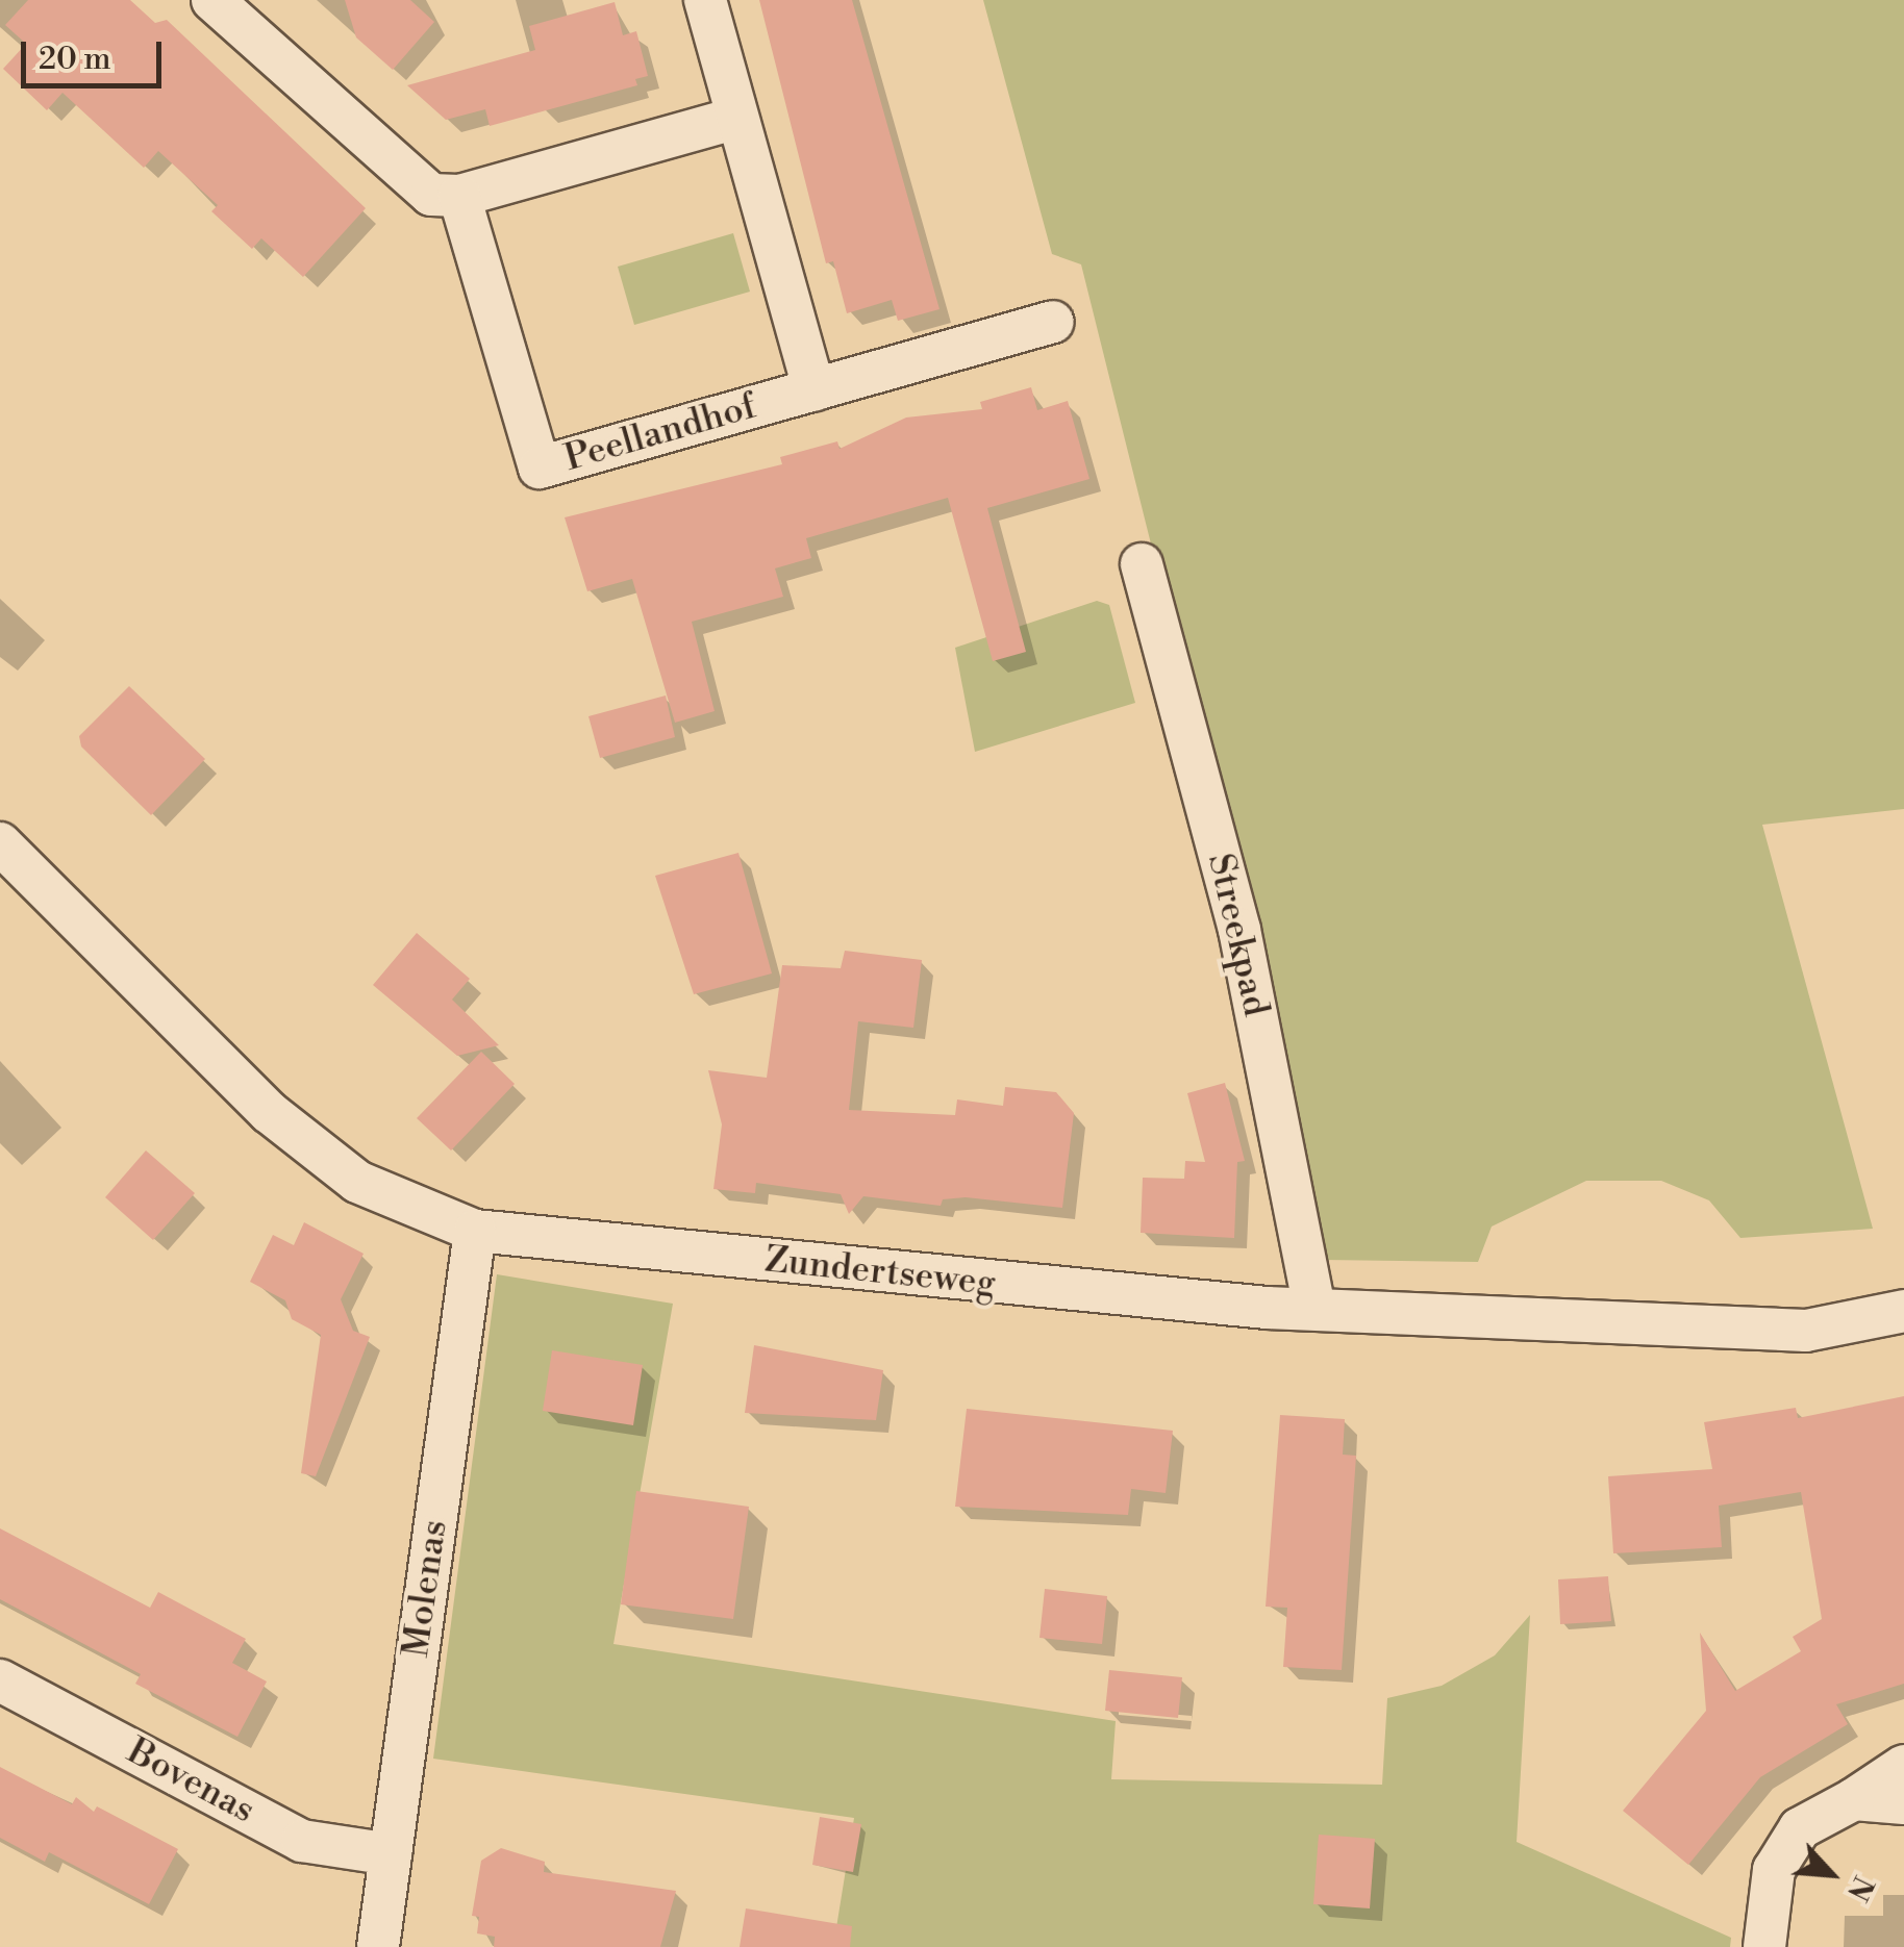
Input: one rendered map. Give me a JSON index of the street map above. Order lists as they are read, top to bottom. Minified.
{"streets":{"street":["Peellandhof","Streekpad","Zundertseweg","Molenas","Bovenas"]},"crossings":[["Streekpad","Zundertseweg"],["Zundertseweg","Molenas"],["Molenas","Bovenas"]],"scale_bar":"20 m","north":"bottom right"}
